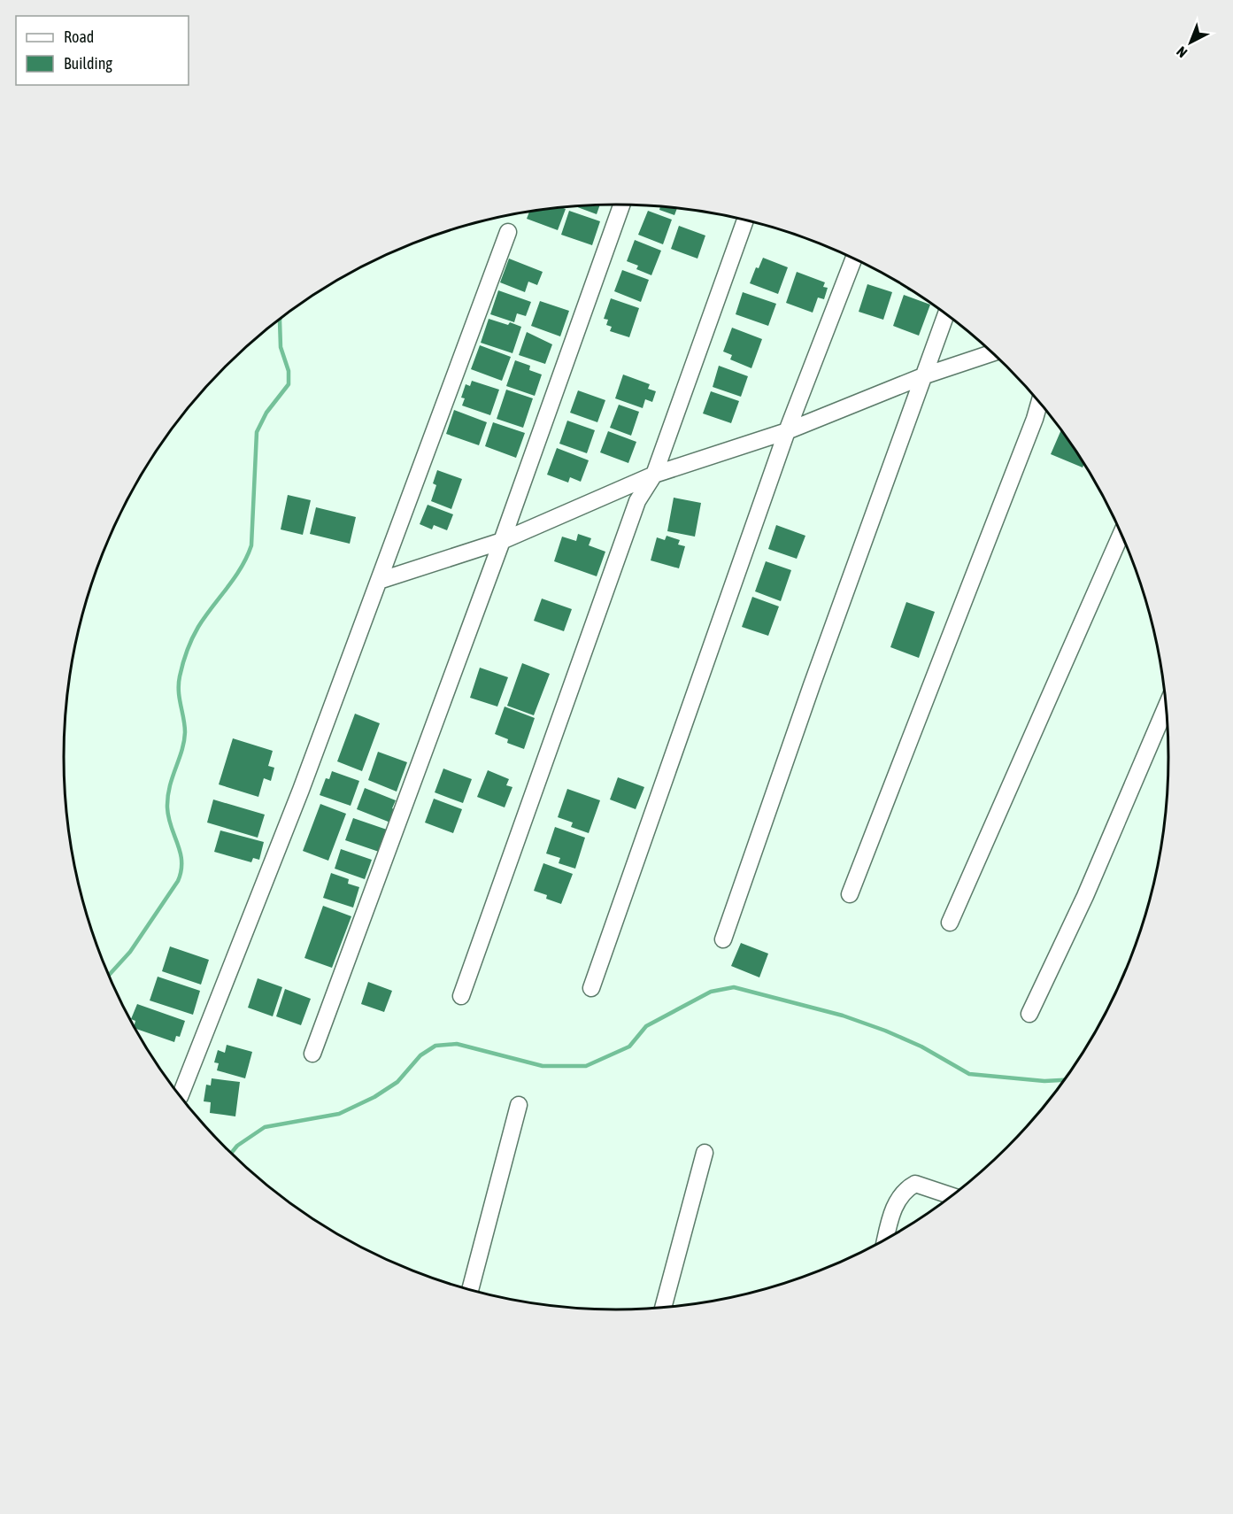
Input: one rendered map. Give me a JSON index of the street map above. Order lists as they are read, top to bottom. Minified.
{"legend":["Road","Building"],"north":"bottom left"}
